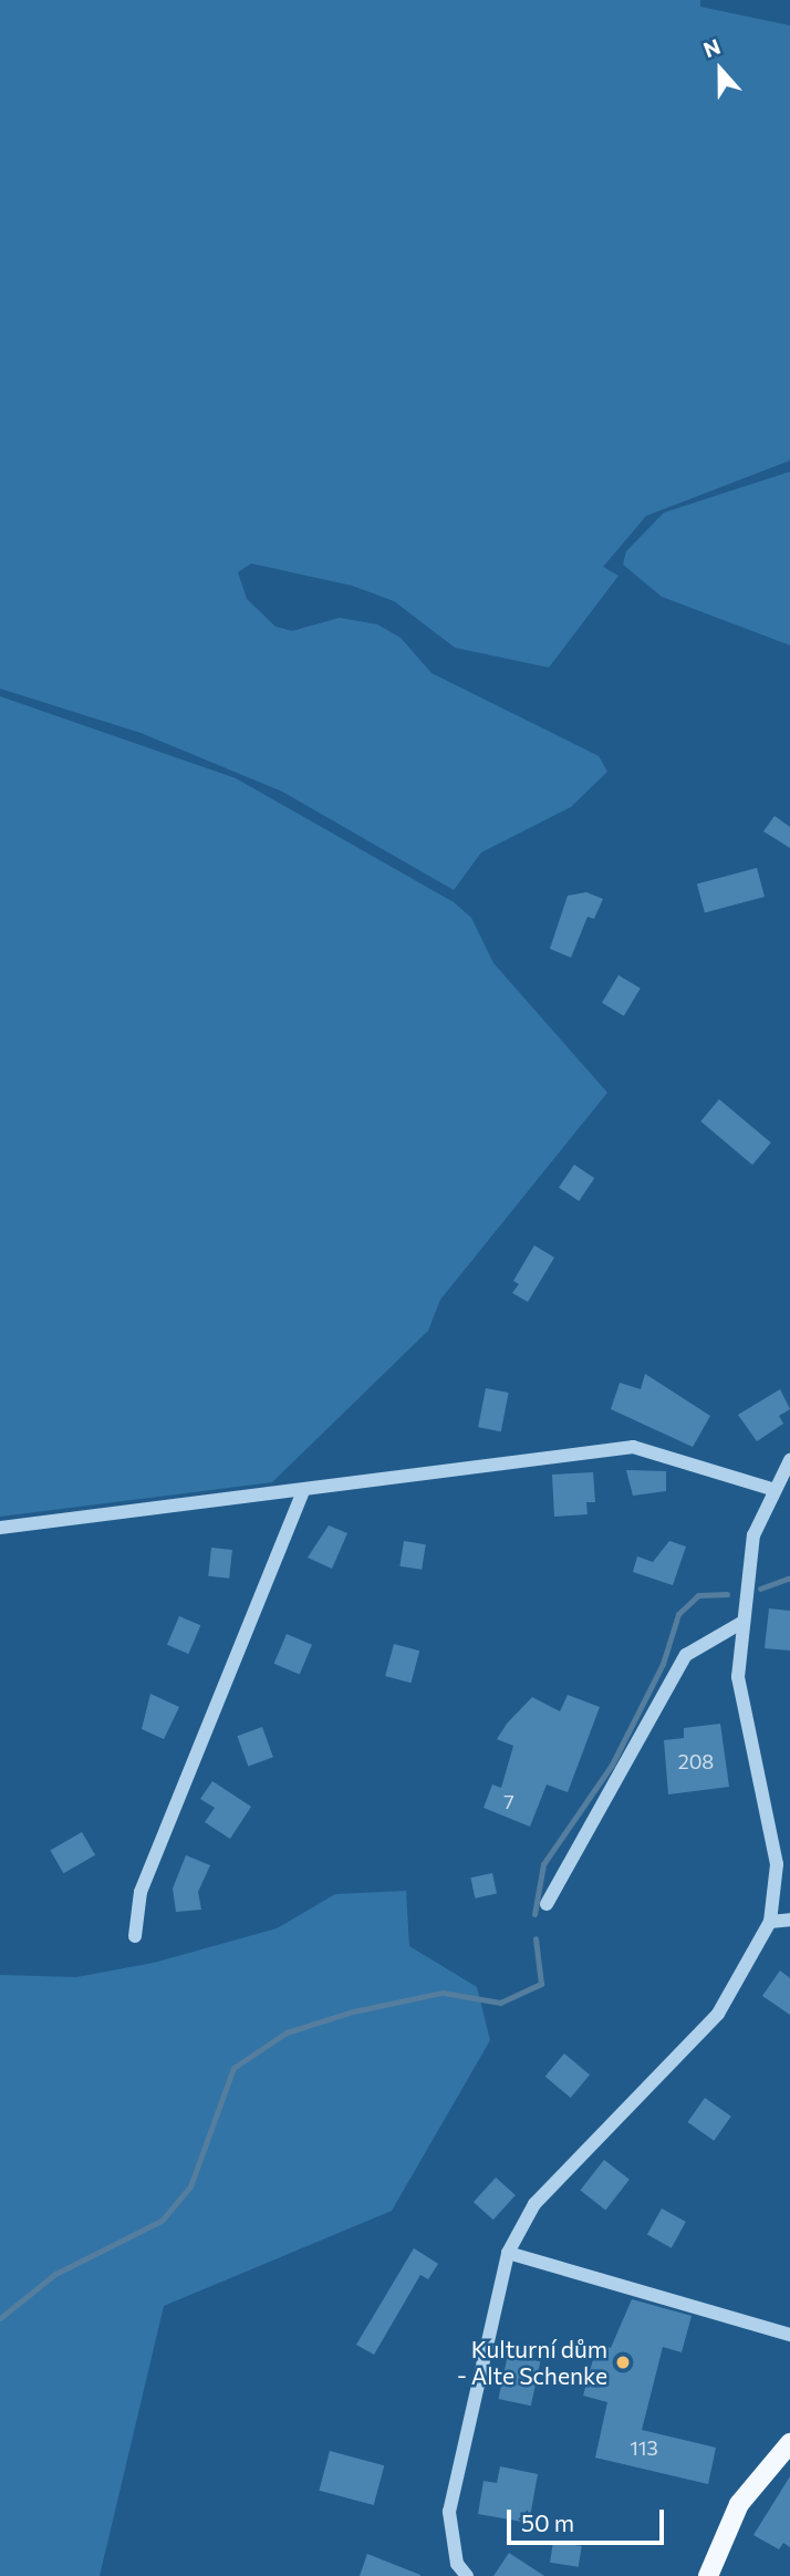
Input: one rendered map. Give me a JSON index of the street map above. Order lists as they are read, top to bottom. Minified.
{"places":["Kulturní dům - Alte Schenke"],"house_numbers":["208","7","113"],"scale_bar":"50 m","north":"top"}
